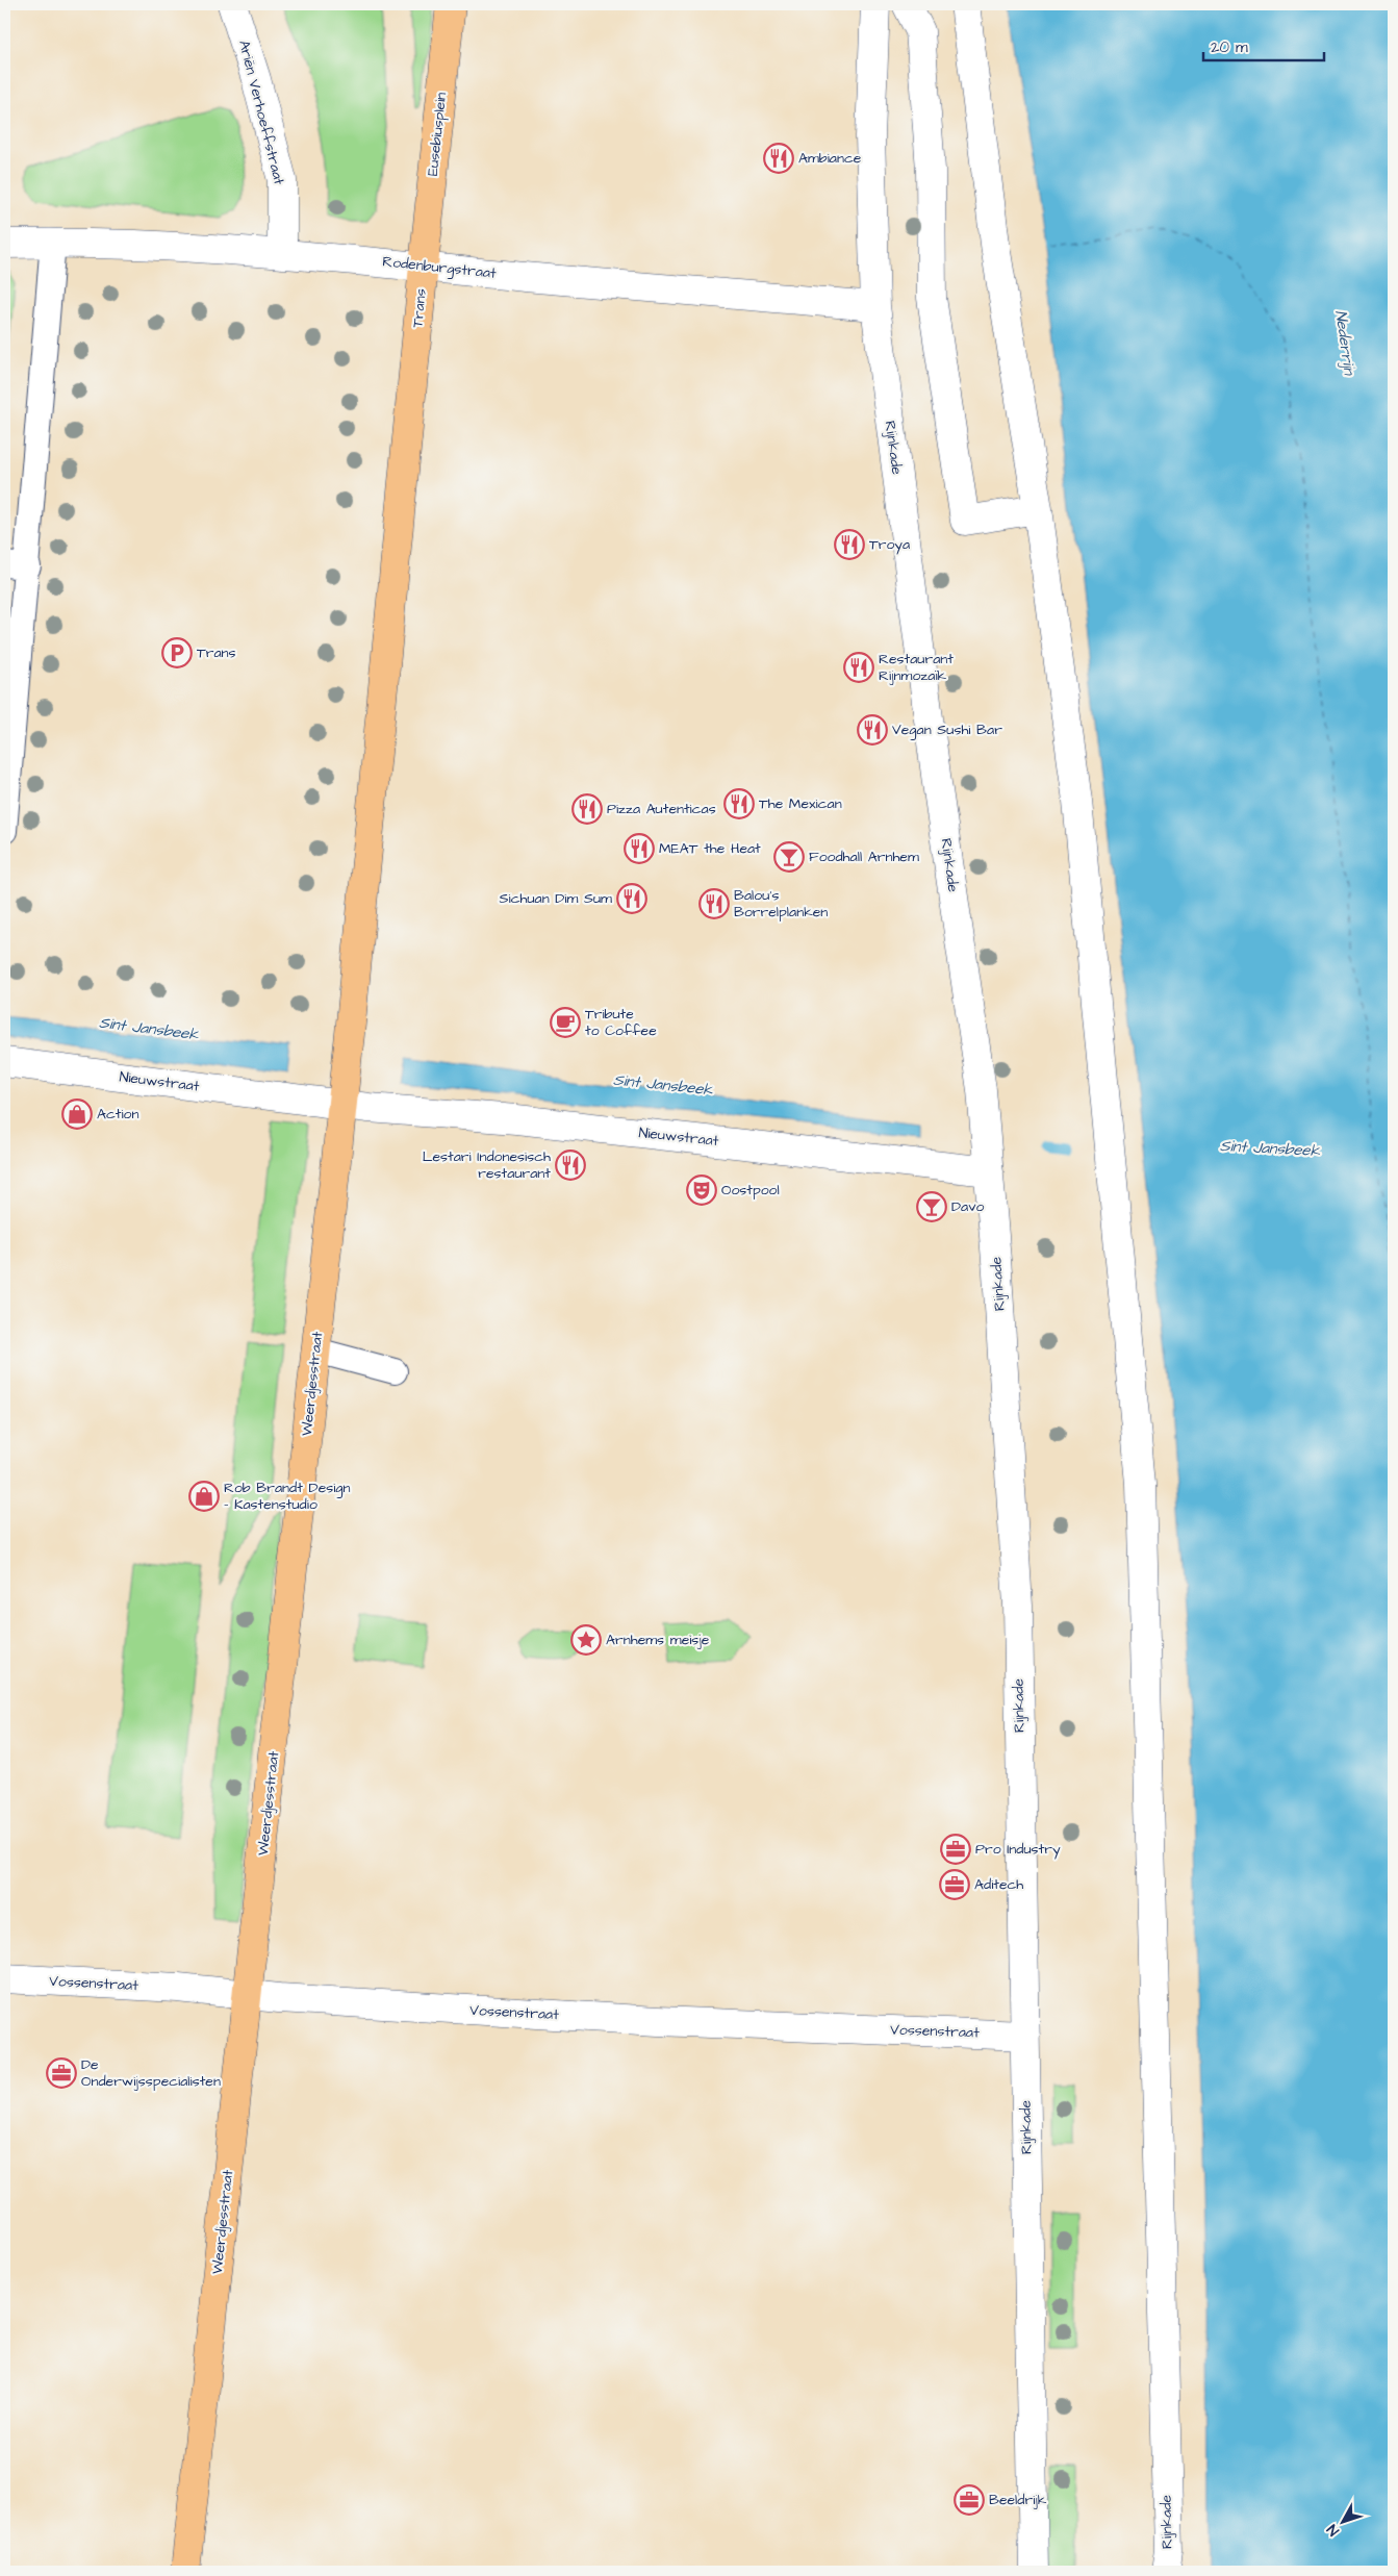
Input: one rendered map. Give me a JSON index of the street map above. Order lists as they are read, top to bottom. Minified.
{"streets":{"main road":["Eusebiusplein","Trans","Weerdjesstraat"],"street":["Ariën Verhoeffstraat","Rodenburgstraat","Rijnkade","Nieuwstraat","Vossenstraat"]},"crossings":[["Ariën Verhoeffstraat","Rodenburgstraat"],["Eusebiusplein","Rodenburgstraat"],["Eusebiusplein","Trans"],["Rodenburgstraat","Trans"],["Rodenburgstraat","Rijnkade"],["Trans","Weerdjesstraat"],["Rijnkade","Nieuwstraat"],["Rijnkade","Vossenstraat"],["Nieuwstraat","Weerdjesstraat"],["Weerdjesstraat","Vossenstraat"]],"water":["Nederrijn","Sint Jansbeek"],"places":{"restaurant":["Ambiance","Troya","Restaurant Rijnmozaïk","Vegan Sushi Bar","The Mexican","Pizza Autenticas","MEAT the Heat","Sichuan Dim Sum","Balou's Borrelplanken","Lestari Indonesisch restaurant"],"parking":["Trans"],"bar":["Foodhall Arnhem","Davo"],"cafe":["Tribute to Coffee"],"shop":["Action","Rob Brandt Design - Kastenstudio"],"theatre":["Oostpool"],"place":["Arnhems meisje"],"office":["Pro Industry","Aditech","De Onderwijsspecialisten","Beeldrijk"]},"scale_bar":"20 m","north":"bottom left"}
